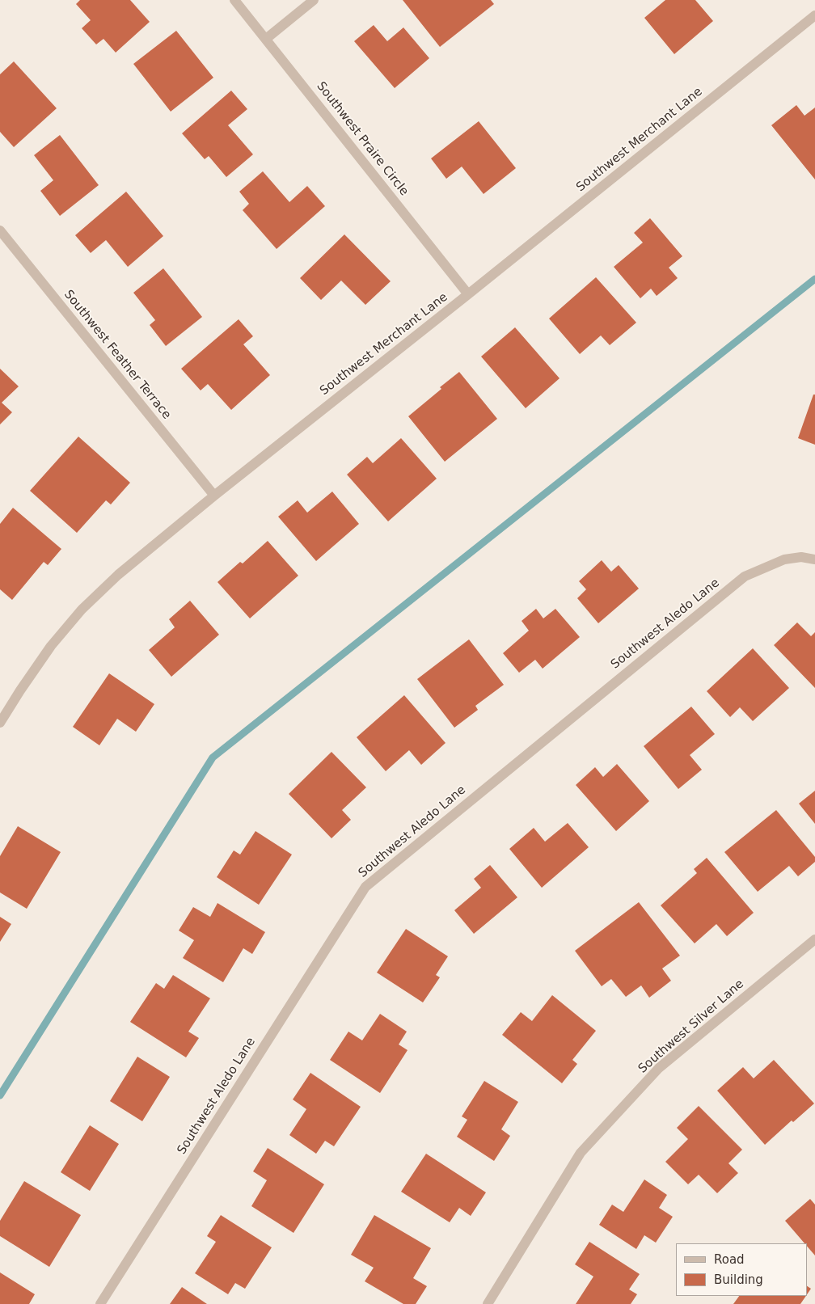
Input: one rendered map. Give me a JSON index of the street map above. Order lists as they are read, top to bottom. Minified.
{"streets":{"street":["Southwest Praire Circle","Southwest Merchant Lane","Southwest Feather Terrace","Southwest Aledo Lane","Southwest Silver Lane"]},"crossings":[["Southwest Praire Circle","Southwest Merchant Lane"],["Southwest Merchant Lane","Southwest Feather Terrace"]],"legend":["Road","Building"]}
